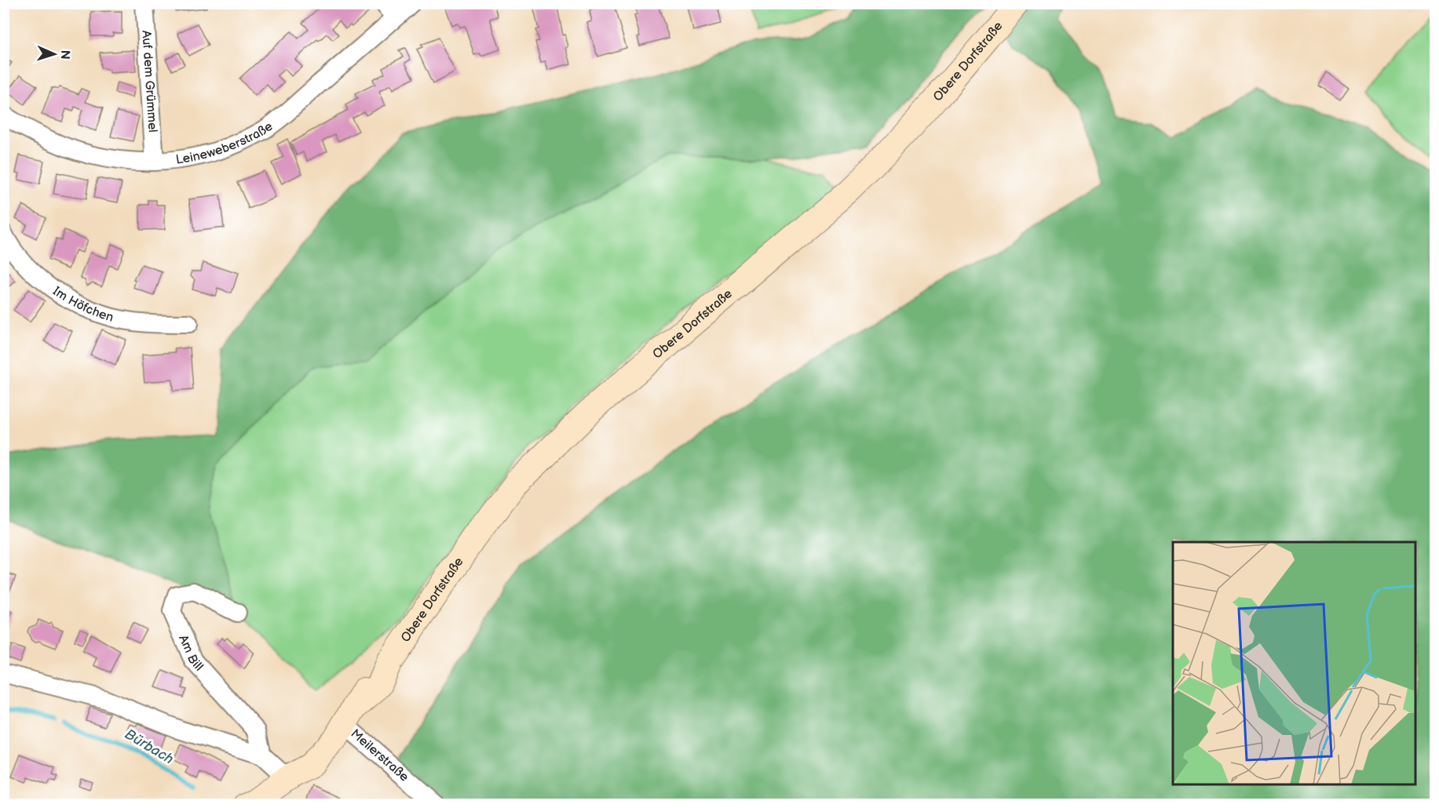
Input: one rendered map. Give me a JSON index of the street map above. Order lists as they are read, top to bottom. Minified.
{"streets":{"street":["Obere Dorfstraße","Auf dem Grümmel","Leineweberstraße","Im Höfchen","Am Bill","Meilerstraße"]},"crossings":[["Obere Dorfstraße","Meilerstraße"],["Auf dem Grümmel","Leineweberstraße"]],"water":["Bürbach"],"north":"right"}
